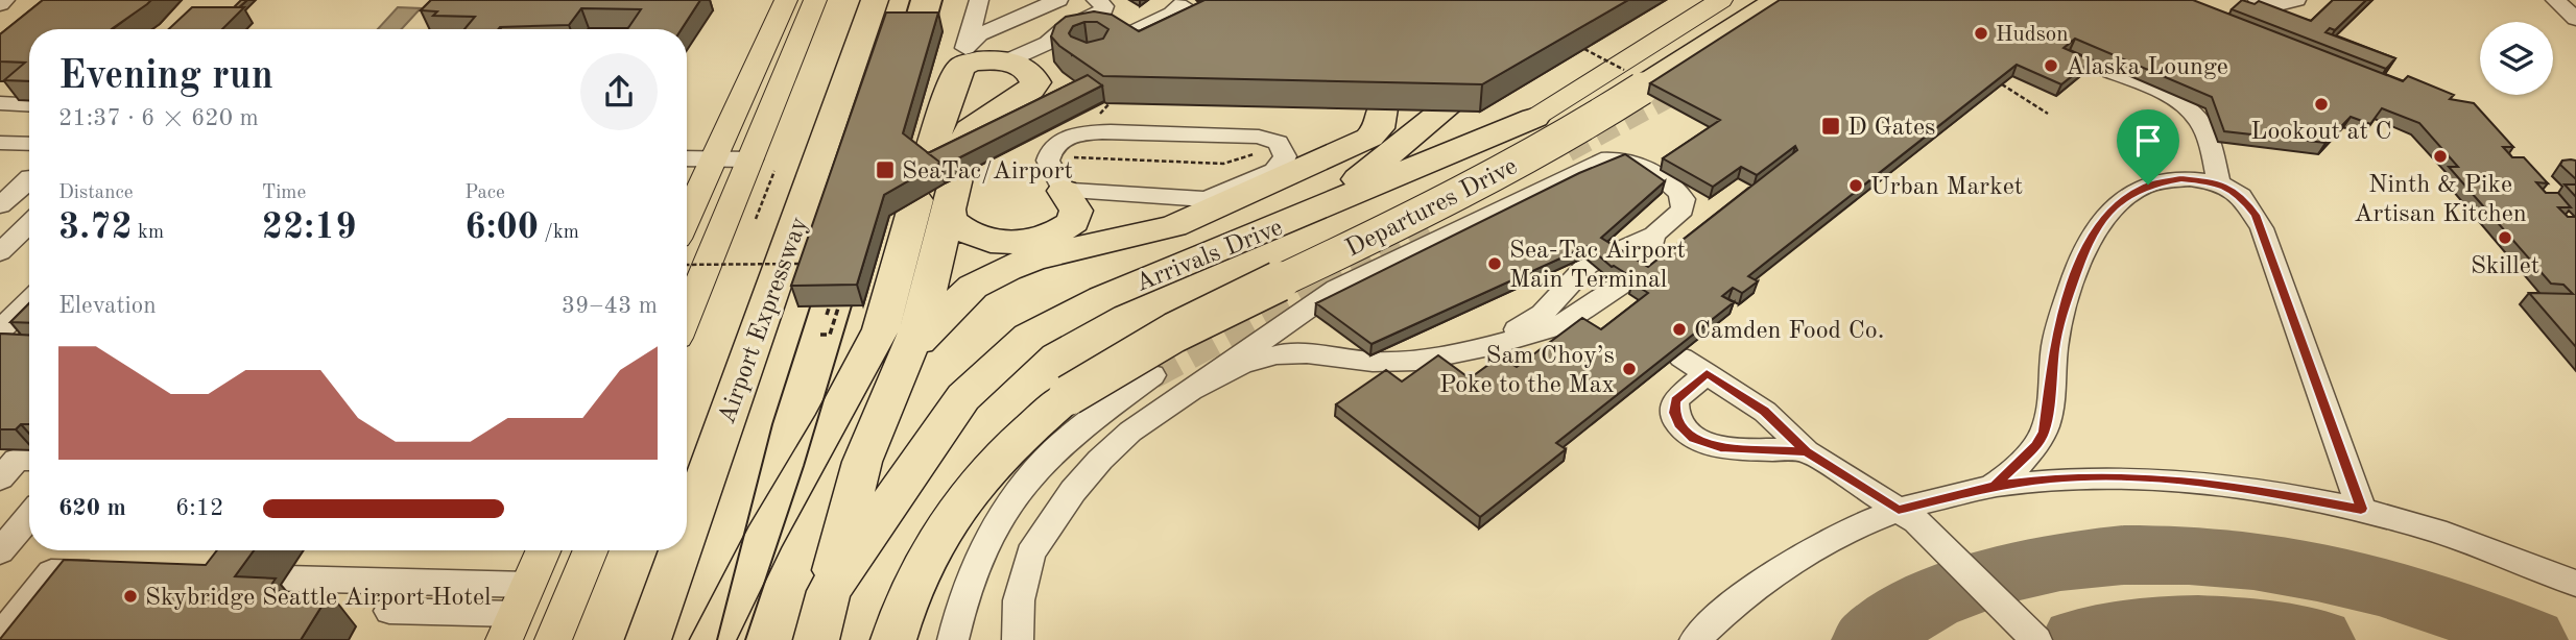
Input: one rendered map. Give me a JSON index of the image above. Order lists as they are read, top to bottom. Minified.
{"streets":{"highway":["Departures Drive","Arrivals Drive","Airport Expressway"]},"places":{"other":["Hudson","Alaska Lounge","Lookout at C","Ninth & Pike Artisan Kitchen","Urban Market","Skillet","Sea-Tac Airport Main Terminal","Camden Food Co.","Sam Choy’s Poke to the Max","Skybridge Seattle Airport Hotel"],"transit":["D Gates","SeaTac/Airport"]},"page":{"heading":["Evening run","21:37 · 6 × 620 m"],"stats":[["Distance","3.72 km"],["Time","22:19"],["Pace","6:00 /km"]],"chart":["Elevation","39–43 m"],"list":[{"name":"620 m","note":"6:12"}]}}
